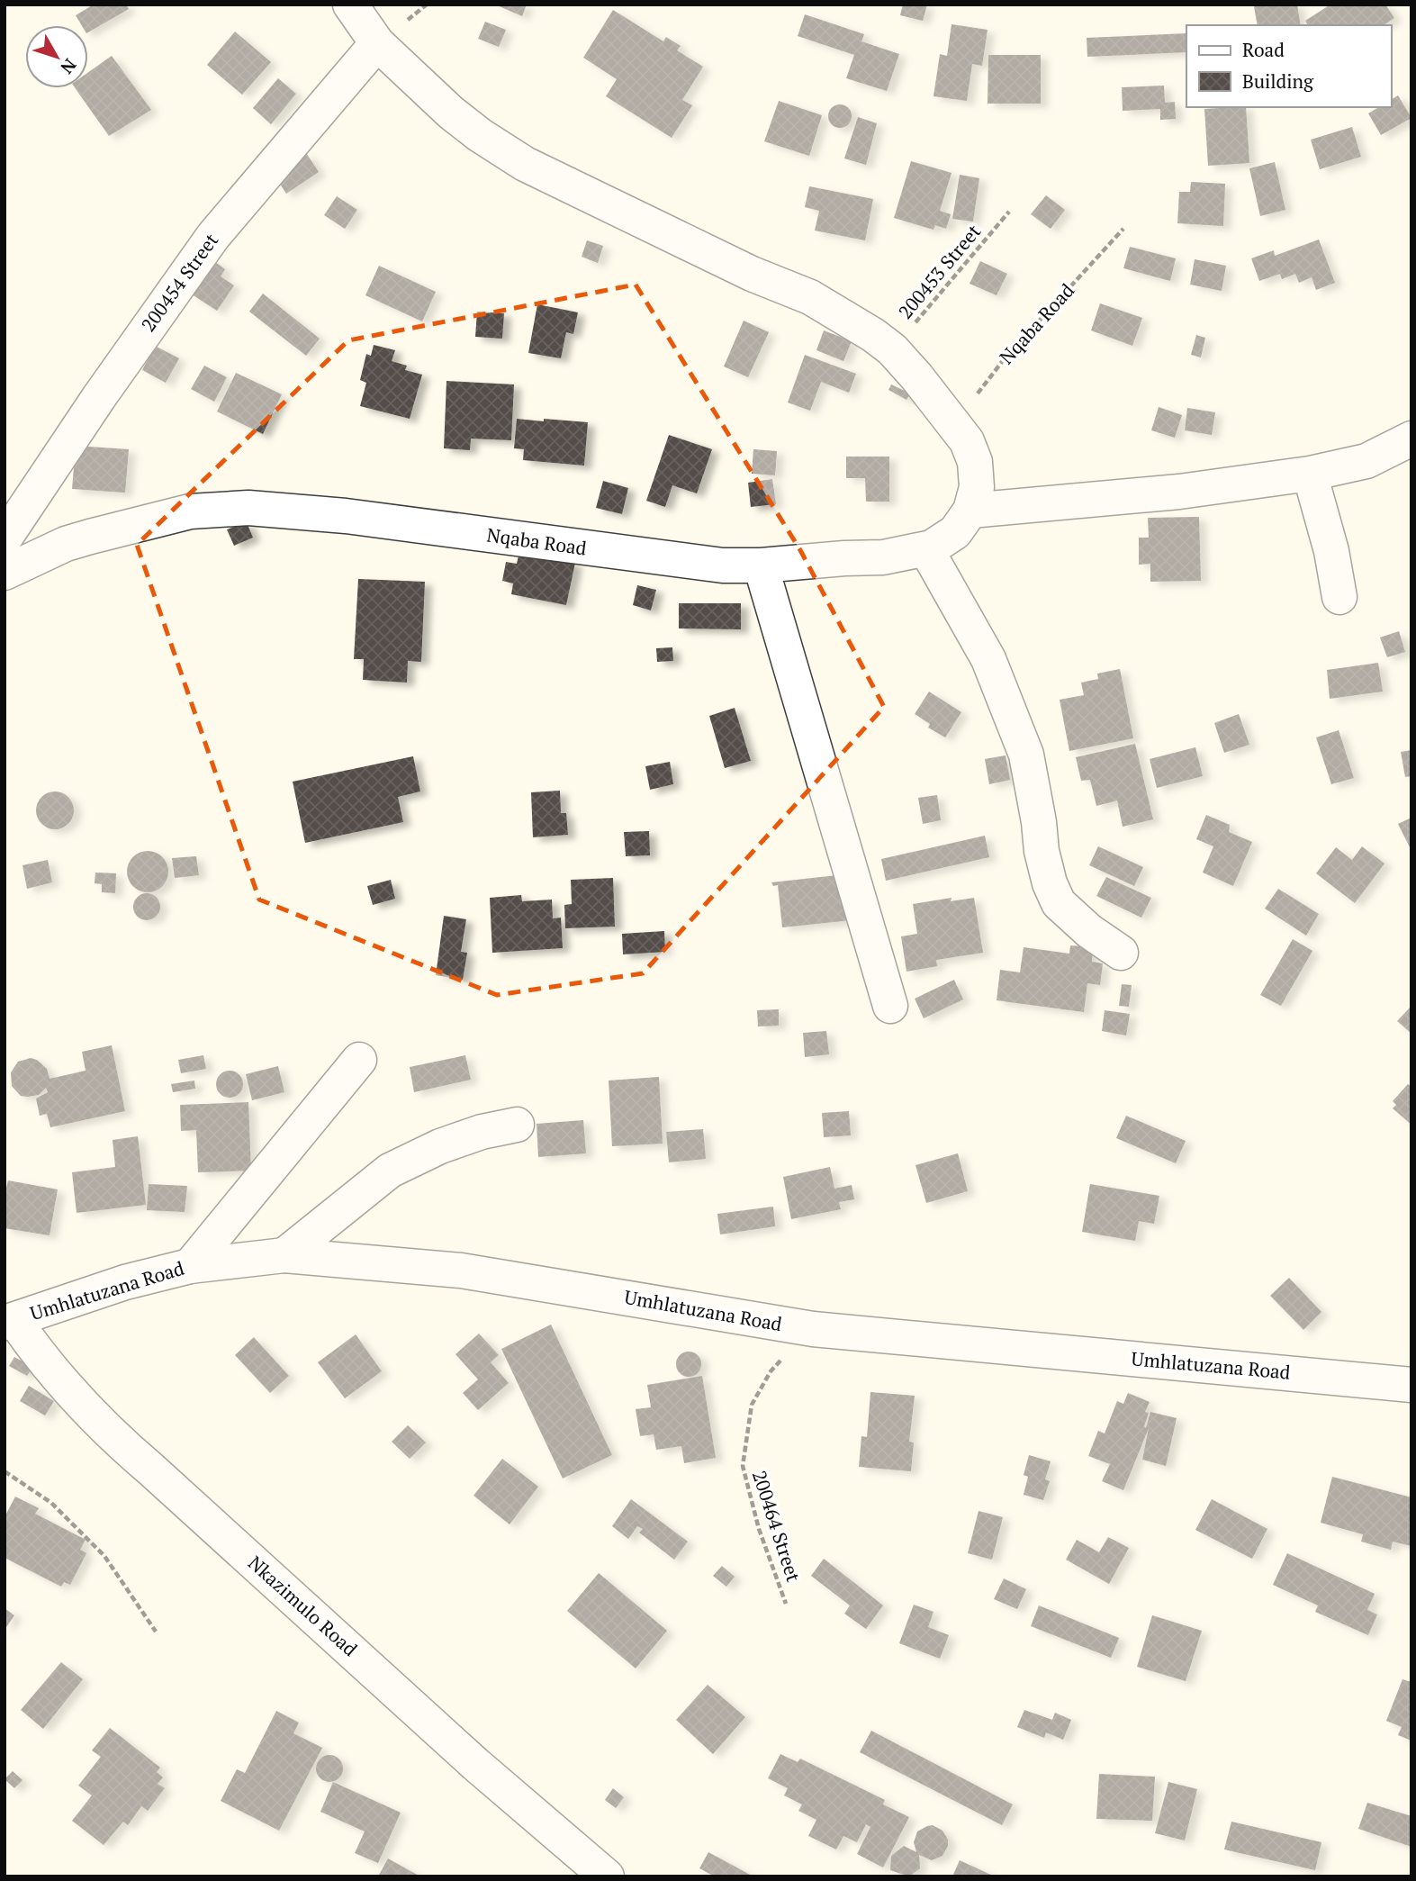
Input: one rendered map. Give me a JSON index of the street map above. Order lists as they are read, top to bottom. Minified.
{"streets":{"street":["200454 Street","Nqaba Road","Umhlatuzana Road","Nkazimulo Road"],"path":["200453 Street","200464 Street"]},"crossings":[["Umhlatuzana Road","200464 Street"],["Umhlatuzana Road","Nkazimulo Road"]],"legend":["Road","Building"],"north":"bottom right"}
